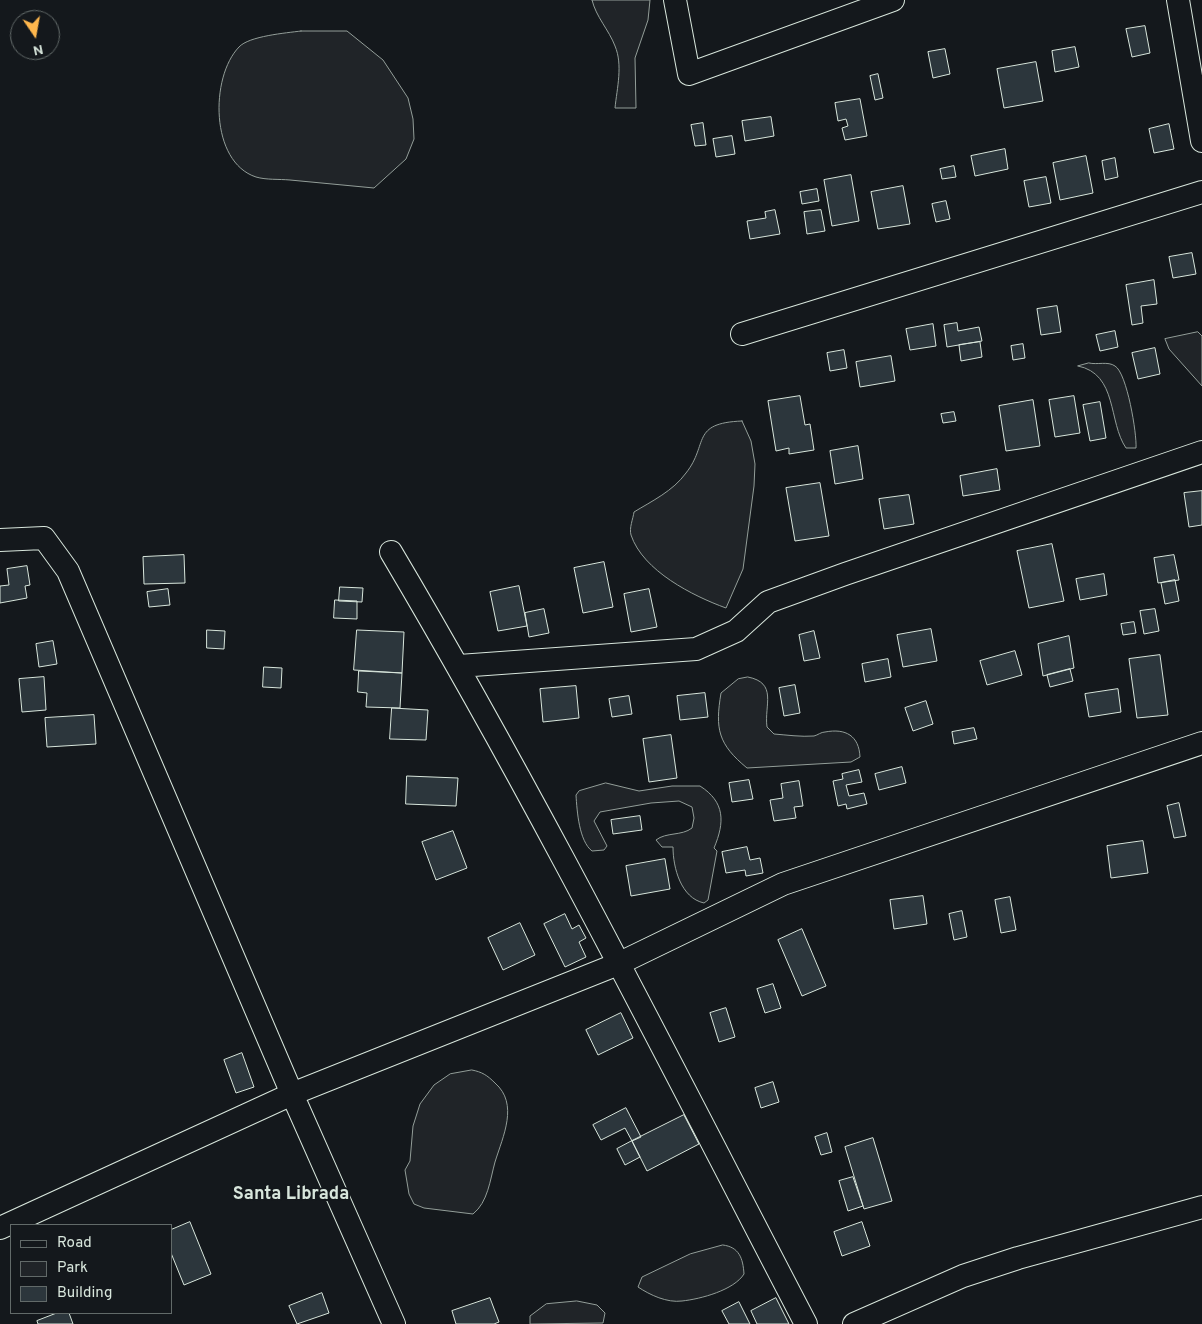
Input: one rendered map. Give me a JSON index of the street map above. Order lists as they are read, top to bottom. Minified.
{"districts":["Santa Librada"],"legend":["Road","Park","Building"],"north":"bottom"}
